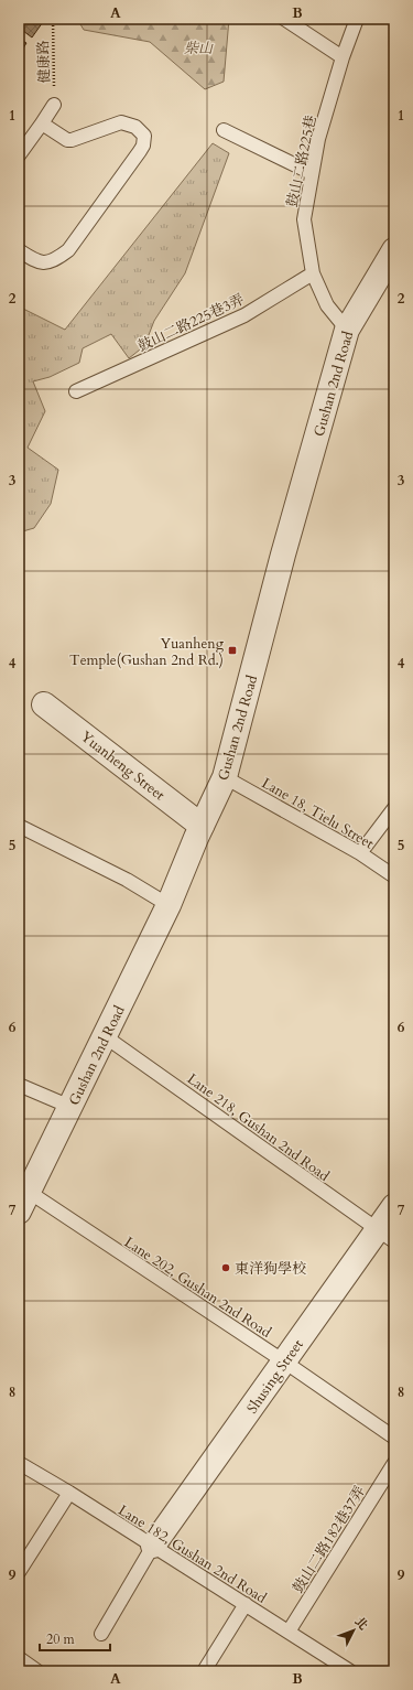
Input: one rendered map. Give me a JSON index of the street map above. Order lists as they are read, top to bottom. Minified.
{"streets":{"street":["Gushan 2nd Road","Yuanheng Street","Shusing Street"],"lane":["鼓山二路225巷","鼓山二路225巷3弄","Lane 18, Tielu Street","Lane 218, Gushan 2nd Road","Lane 202, Gushan 2nd Road","鼓山二路182巷37弄","Lane 182, Gushan 2nd Road"],"path":["健康路"]},"crossings":[["鼓山二路225巷","鼓山二路225巷3弄"],["鼓山二路225巷","Gushan 2nd Road"],["Gushan 2nd Road","Yuanheng Street"],["Gushan 2nd Road","Lane 18, Tielu Street"],["Gushan 2nd Road","Lane 218, Gushan 2nd Road"],["Gushan 2nd Road","Lane 202, Gushan 2nd Road"],["Lane 218, Gushan 2nd Road","Shusing Street"],["Lane 202, Gushan 2nd Road","Shusing Street"],["Shusing Street","Lane 182, Gushan 2nd Road"],["鼓山二路182巷37弄","Lane 182, Gushan 2nd Road"]],"parks":["柴山"],"places":{"transit":["Yuanheng Temple(Gushan 2nd Rd.)"],"other":["東洋狗學校"]},"scale_bar":"20 m","north":"top right","grid":{"columns":["A","B"],"rows":["1","2","3","4","5","6","7","8","9"]}}
